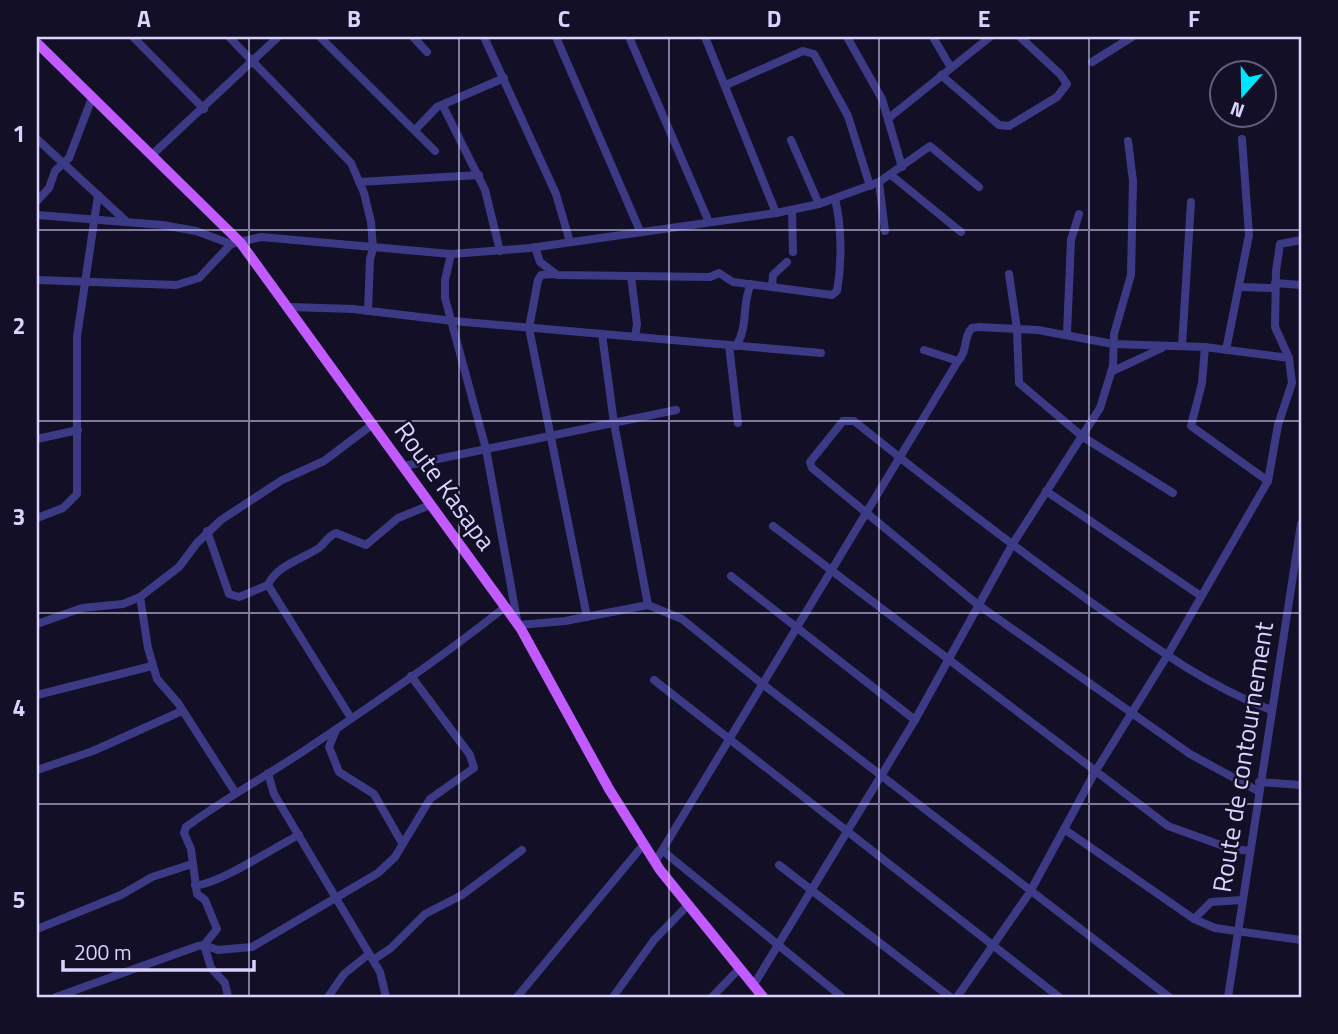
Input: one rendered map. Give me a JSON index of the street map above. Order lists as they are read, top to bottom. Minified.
{"streets":{"main road":["Route Kasapa"],"street":["Route de contournement"]},"scale_bar":"200 m","north":"bottom","grid":{"columns":["A","B","C","D","E","F"],"rows":["1","2","3","4","5"]}}
